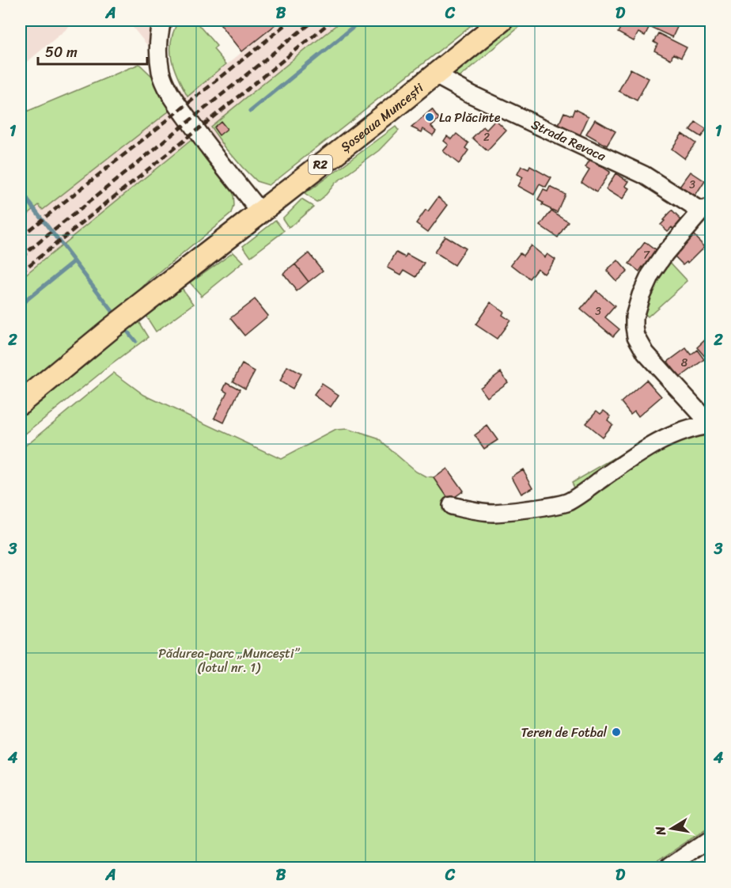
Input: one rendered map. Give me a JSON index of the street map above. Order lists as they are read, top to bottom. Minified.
{"streets":{"main road":["Șoseaua Muncești","R2"],"street":["Strada Revaca"]},"crossings":[["Șoseaua Muncești","Strada Revaca"]],"parks":["Pădurea-parc „Muncești” (lotul nr. 1)"],"places":["La Plăcinte","Teren de Fotbal"],"house_numbers":["2","3","7","3","8"],"scale_bar":"50 m","north":"left","grid":{"columns":["A","B","C","D"],"rows":["1","2","3","4"]}}
